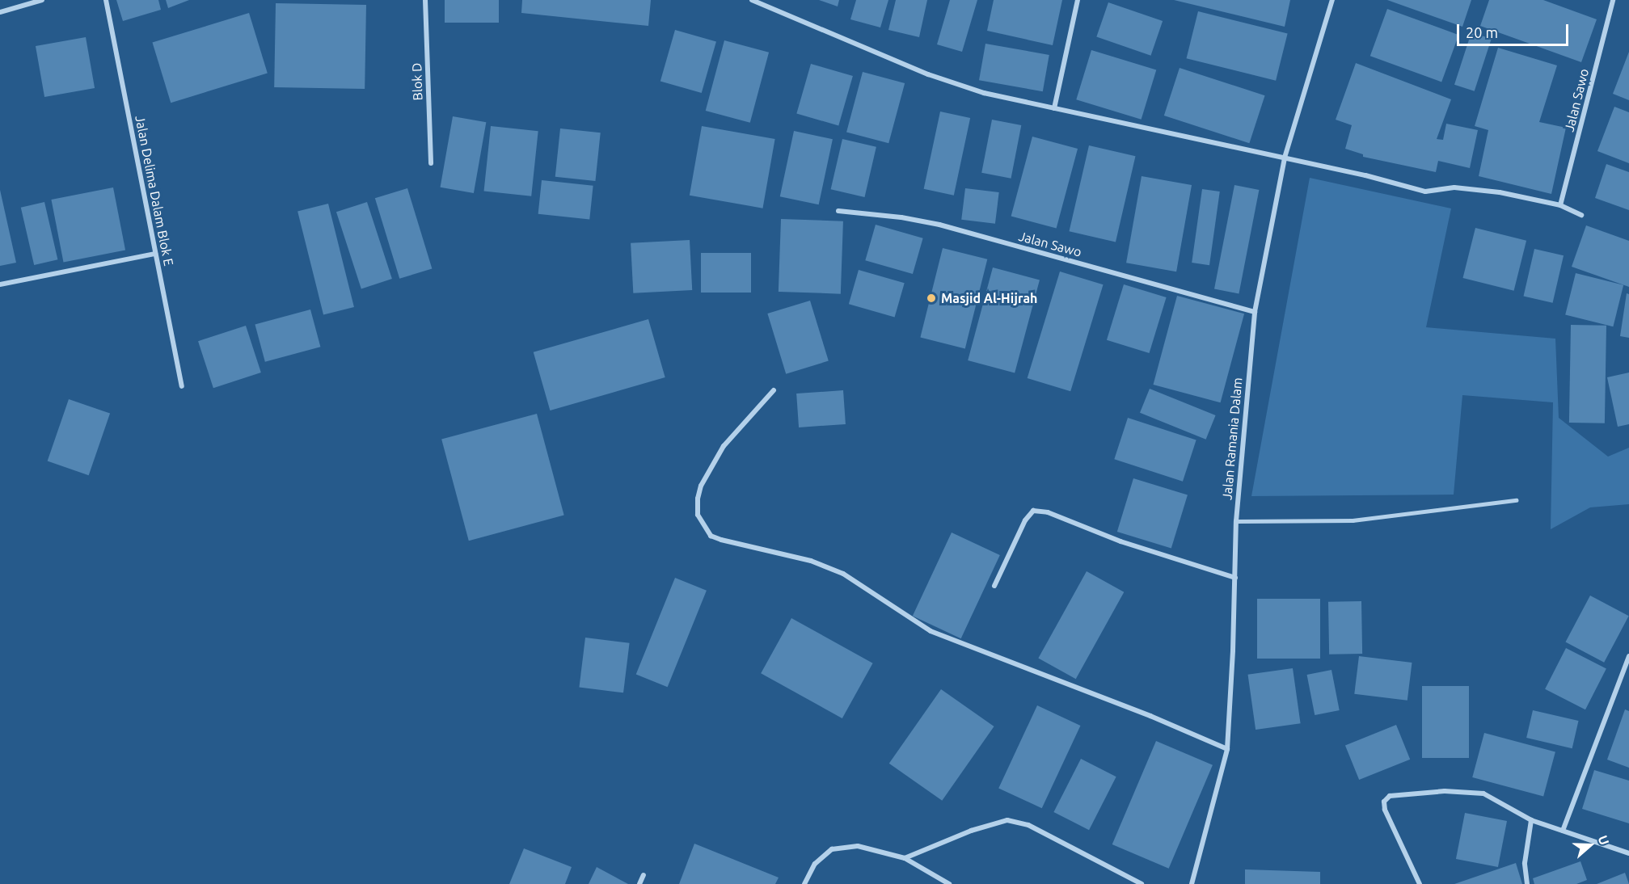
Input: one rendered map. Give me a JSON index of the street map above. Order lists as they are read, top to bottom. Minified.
{"streets":{"street":["Blok D","Jalan Sawo","Jalan Delima Dalam Blok E","Jalan Ramania Dalam"]},"crossings":[["Jalan Sawo","Jalan Ramania Dalam"]],"places":["Masjid Al-Hijrah"],"scale_bar":"20 m","north":"right"}
